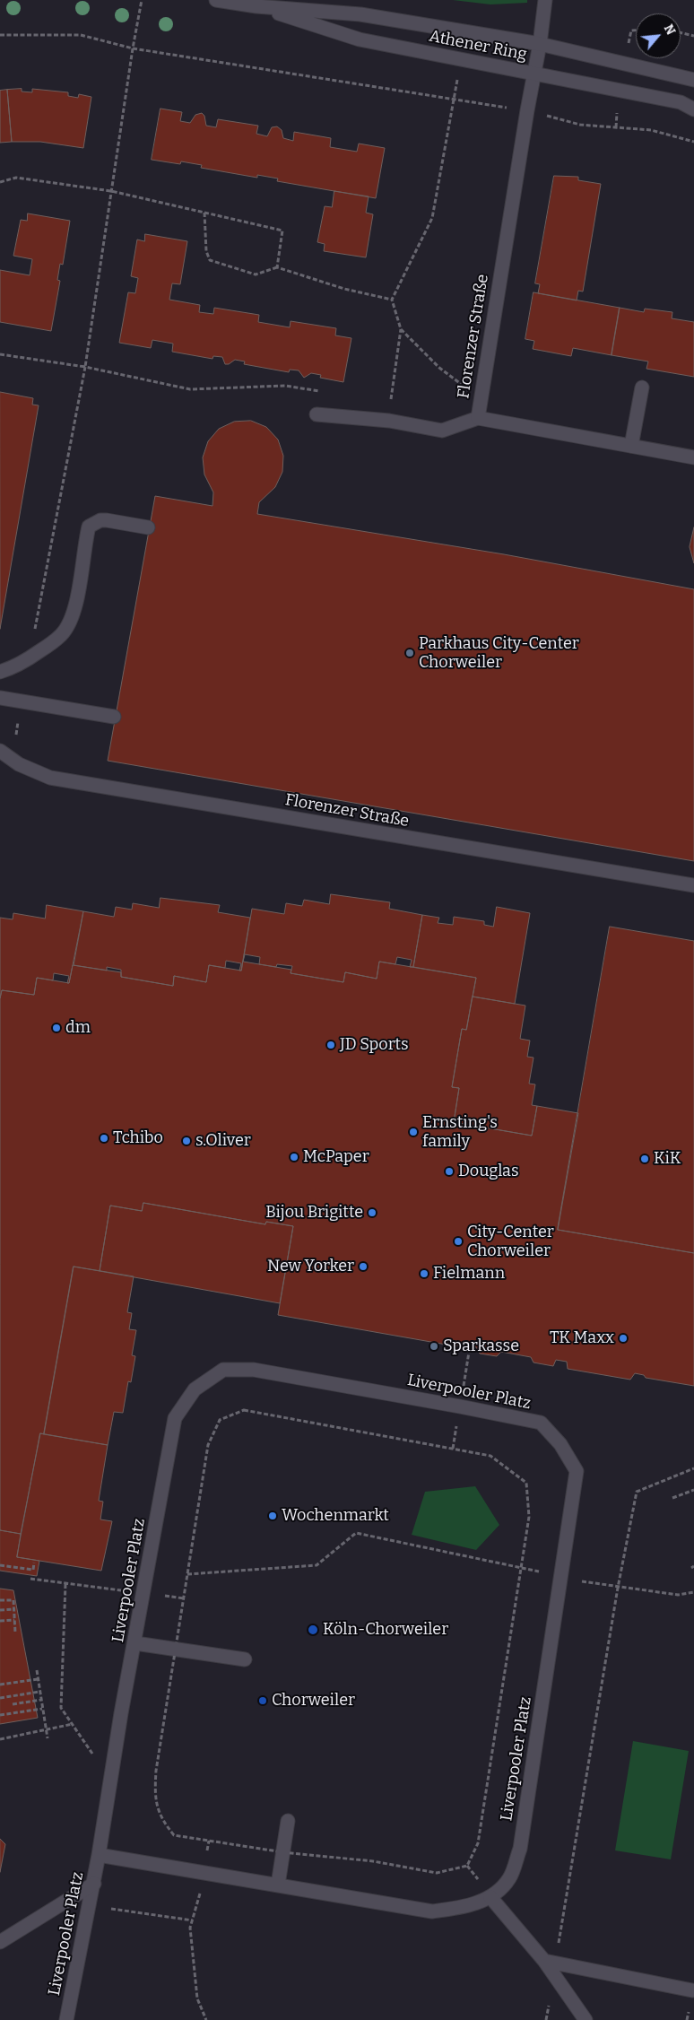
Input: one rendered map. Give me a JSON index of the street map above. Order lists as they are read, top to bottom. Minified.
{"streets":{"street":["Athener Ring","Florenzer Straße","Liverpooler Platz"]},"crossings":[["Athener Ring","Florenzer Straße"]],"places":["Parkhaus City-Center Chorweiler","dm","JD Sports","Ernsting's family","Tchibo","s.Oliver","McPaper","KiK","Douglas","Bijou Brigitte","City-Center Chorweiler","New Yorker","Fielmann","TK Maxx","Sparkasse","Wochenmarkt","Köln-Chorweiler","Chorweiler"],"north":"top right"}
